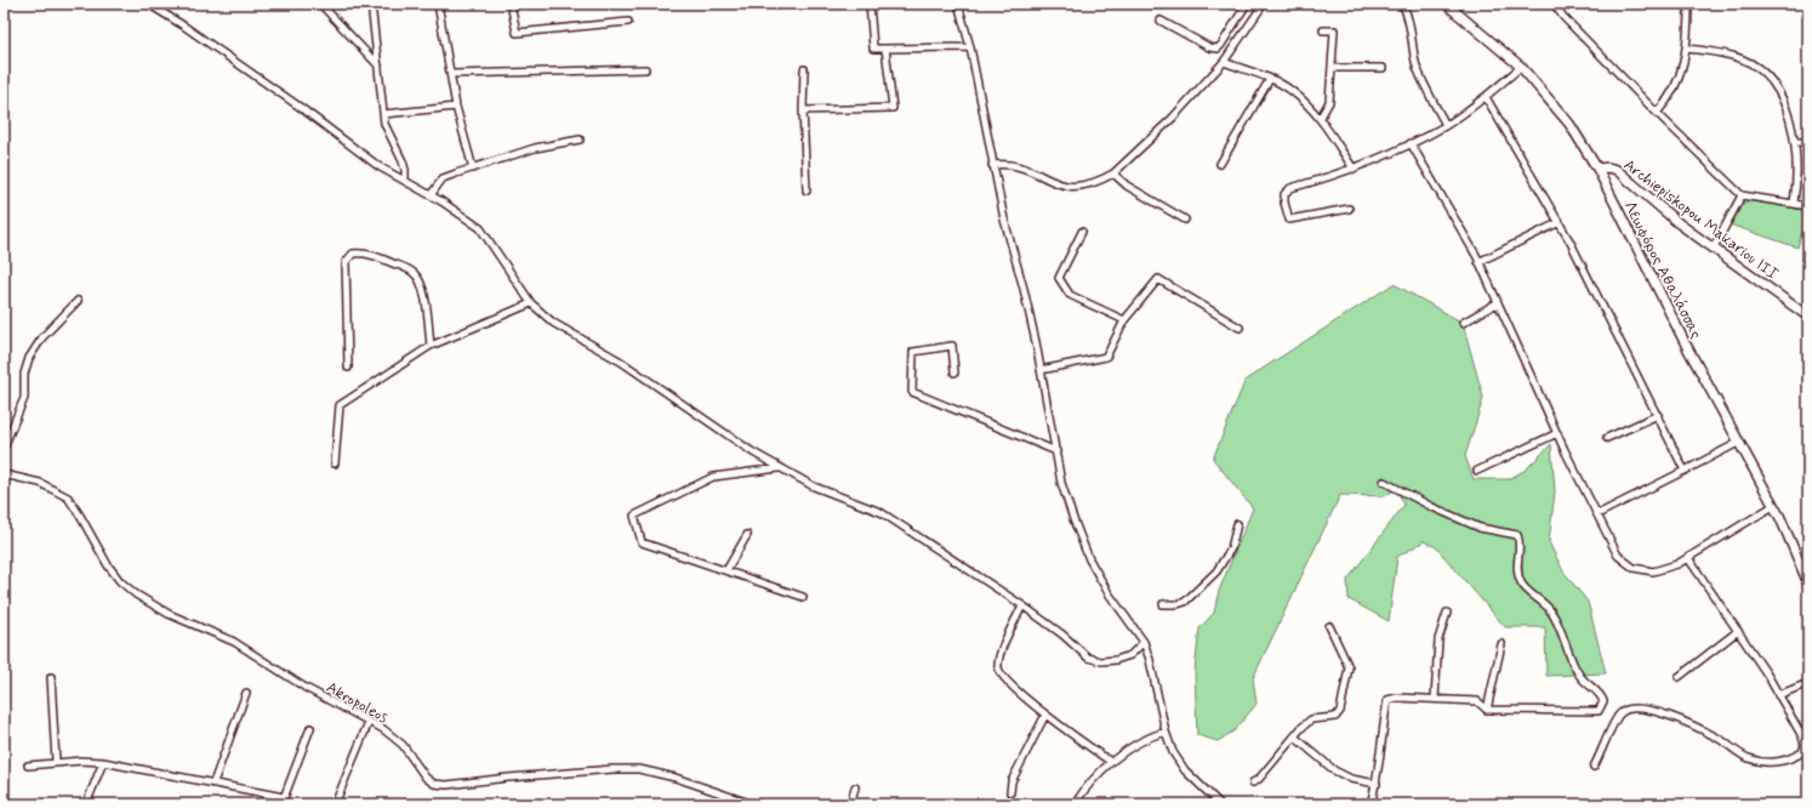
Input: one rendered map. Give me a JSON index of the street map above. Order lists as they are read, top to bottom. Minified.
{"streets":{"main road":["Archiepiskopou Makariou III","Λεωφόρος Αθαλάσσας"],"street":["Akropoleos"]},"crossings":[["Archiepiskopou Makariou III","Λεωφόρος Αθαλάσσας"]]}
